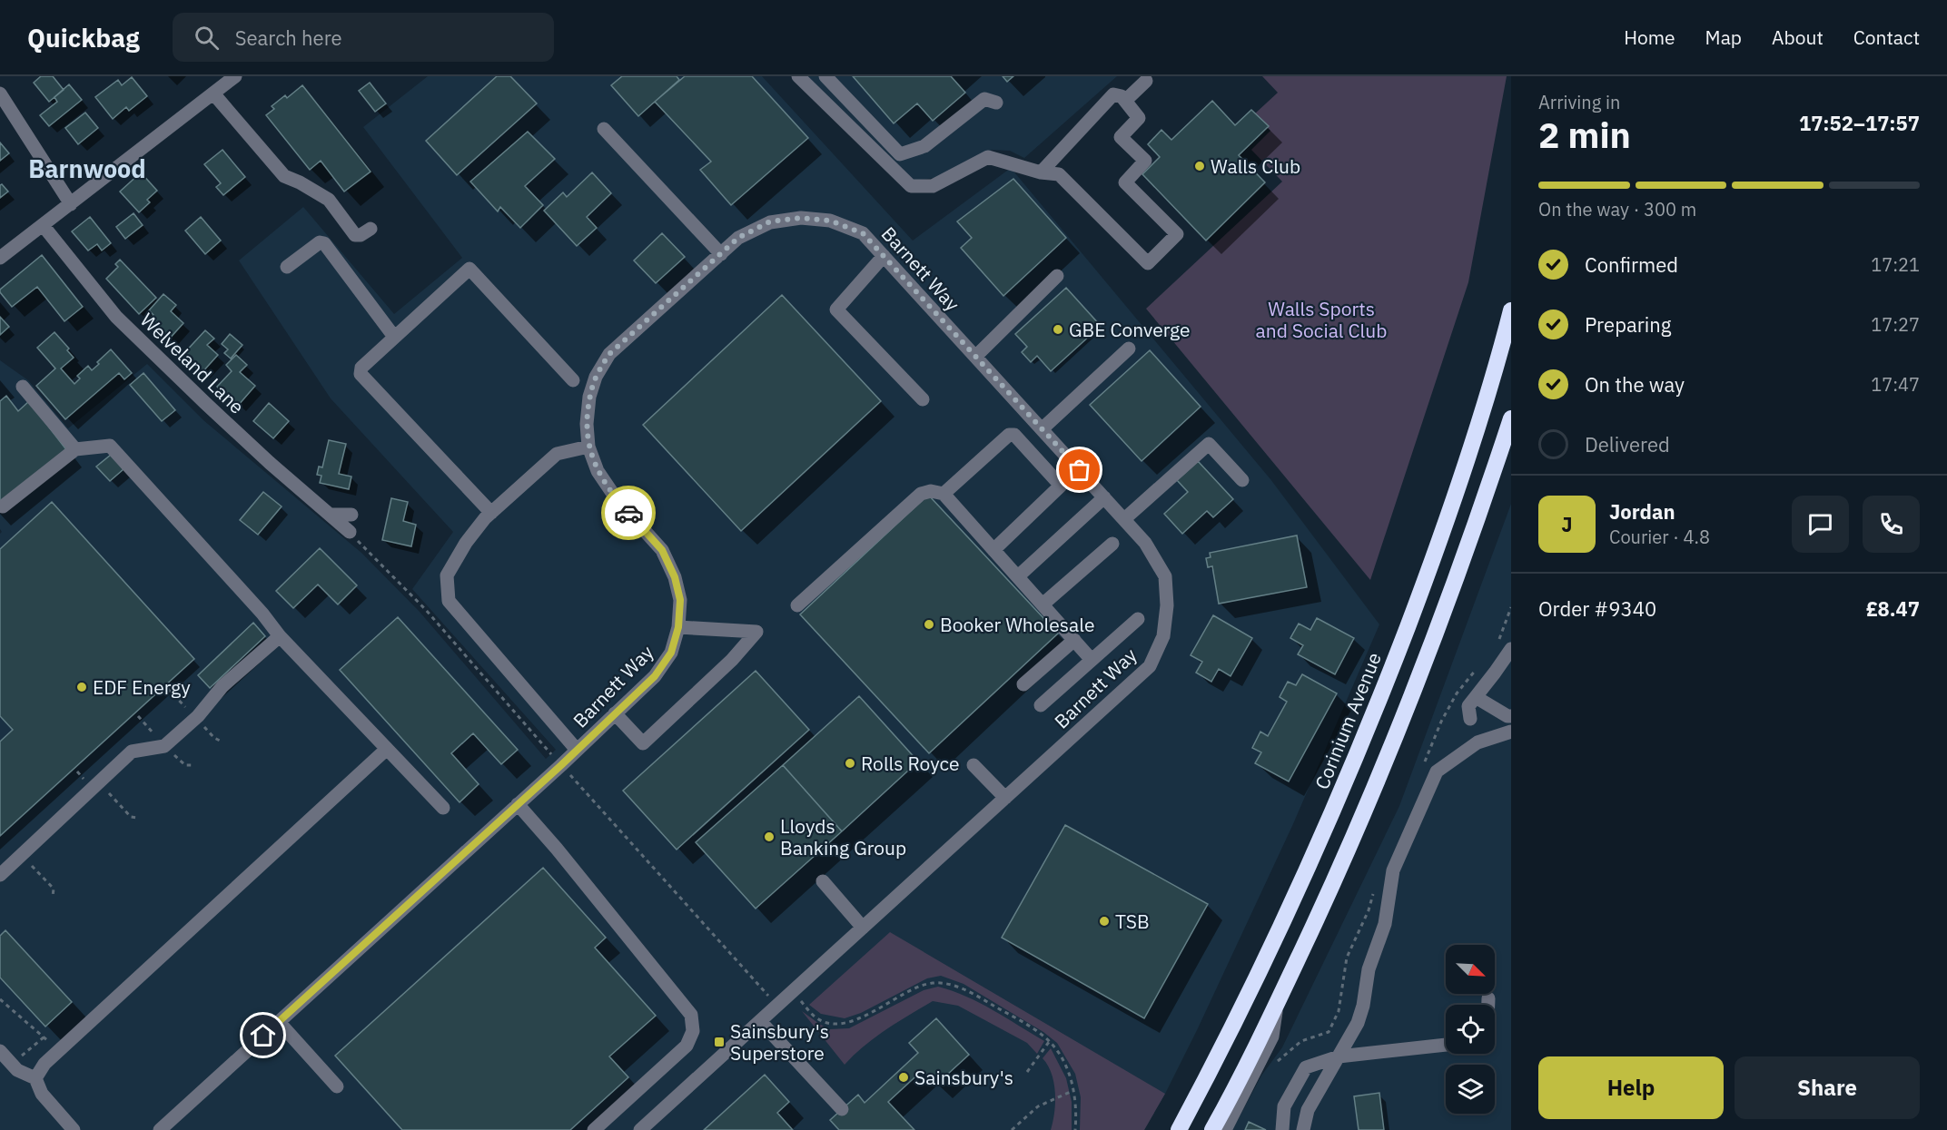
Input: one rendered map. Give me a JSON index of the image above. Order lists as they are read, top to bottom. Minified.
{"streets":{"highway":["Corinium Avenue"],"street":["Barnett Way","Welveland Lane"]},"districts":["Barnwood"],"parks":["Walls Sports and Social Club"],"places":{"other":["Walls Club","GBE Converge","Booker Wholesale","EDF Energy","Rolls Royce","Lloyds Banking Group","TSB","Sainsbury's"],"transit":["Sainsbury's Superstore"]},"north":"bottom right","page":{"header":"Quickbag","search":"Search here","nav":["Home","Map","About","Contact"],"heading":["2 min","Arriving in","17:52–17:57"],"panel":["Jordan","Courier · 4.8","Order #9340","£8.47"],"bar":"On the way · 300 m","list":[["Confirmed","17:21"],["Preparing","17:27"],["On the way","17:47"],"Delivered"],"round":"J","buttons":["Help","Share"]}}
